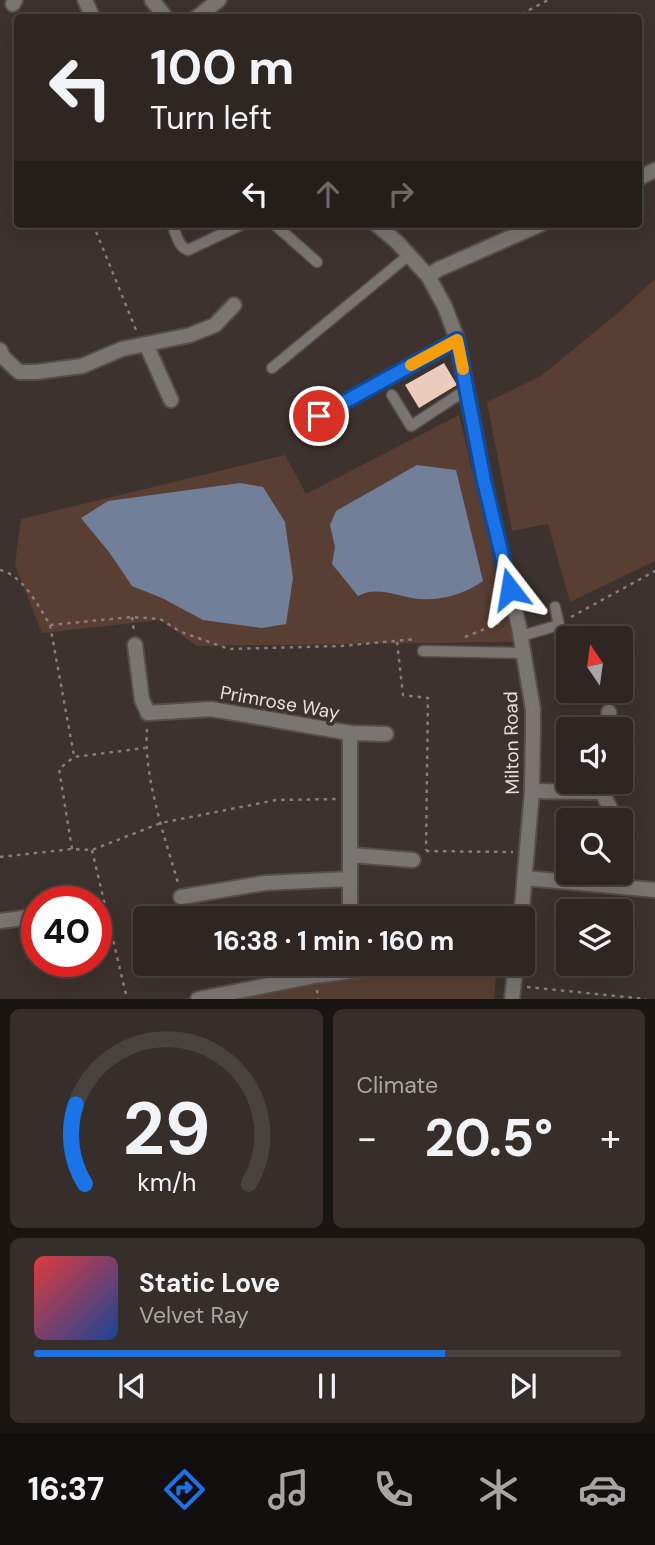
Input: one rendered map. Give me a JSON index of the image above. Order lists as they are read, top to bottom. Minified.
{"streets":{"street":["Primrose Way","Milton Road"]},"north":"top","page":{"turn":["100 m","Turn left"],"limit":"40","trip":"16:38 · 1 min · 160 m","tile":"Climate","heat":["−","20.5°","+"],"song":["Static Love","Velvet Ray"],"tabs":"16:37","gauge":["29","km/h"]}}
